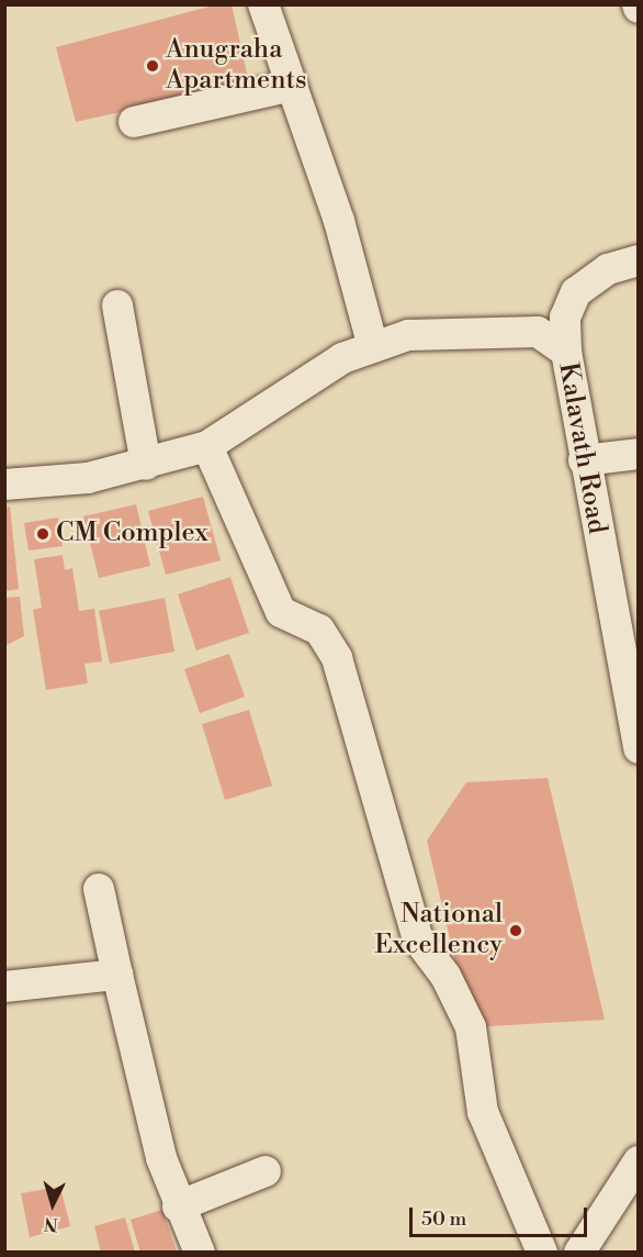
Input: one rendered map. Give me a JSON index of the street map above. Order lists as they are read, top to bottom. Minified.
{"streets":{"street":["Kalavath Road"]},"places":["Anugraha Apartments","CM Complex","National Excellency"],"scale_bar":"50 m","north":"bottom"}
